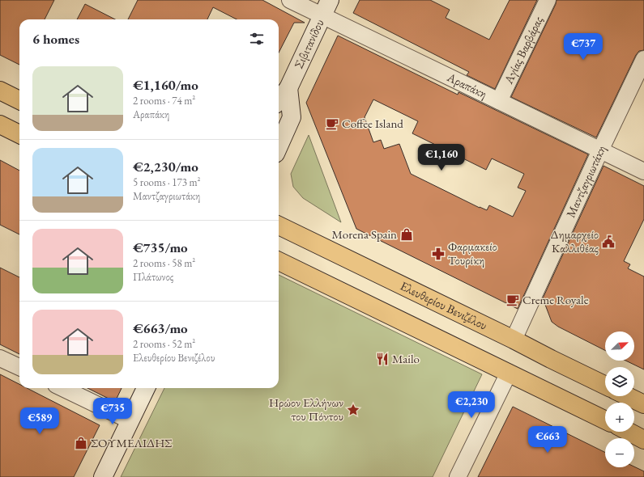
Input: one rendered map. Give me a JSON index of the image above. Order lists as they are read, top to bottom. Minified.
{"streets":{"main road":["Σιβιτανίδου","Ελευθερίου Βενιζέλου"],"street":["Αγίας Βαρβάρας","Αραπάκη","Μαντζαγριωτάκη"]},"crossings":[["Σιβιτανίδου","Αραπάκη"],["Αγίας Βαρβάρας","Αραπάκη"],["Αραπάκη","Μαντζαγριωτάκη"],["Μαντζαγριωτάκη","Ελευθερίου Βενιζέλου"]],"places":{"cafe":["Coffee Island","Creme Royale"],"shop":["Morena Spain","ΣΟΥΜΕΛΙΔΗΣ"],"public building":["Δημαρχείο Καλλιθέας"],"pharmacy":["Φαρμακείο Τουρίκη"],"restaurant":["Mailo"],"place":["Ηρώον Ελλήνων του Πόντου"]},"north":"top right","page":{"heading":"6 homes","price":["€737","€1,160","€2,230","€735","€589","€663"],"list":[{"name":"€1,160/mo","note":"2 rooms · 74 m² · Αραπάκη"},{"name":"€2,230/mo","note":"5 rooms · 173 m² · Μαντζαγριωτάκη"},{"name":"€735/mo","note":"2 rooms · 58 m² · Πλάτωνος"},{"name":"€663/mo","note":"2 rooms · 52 m² · Ελευθερίου Βενιζέλου"}],"map_buttons":["+","−"]}}
